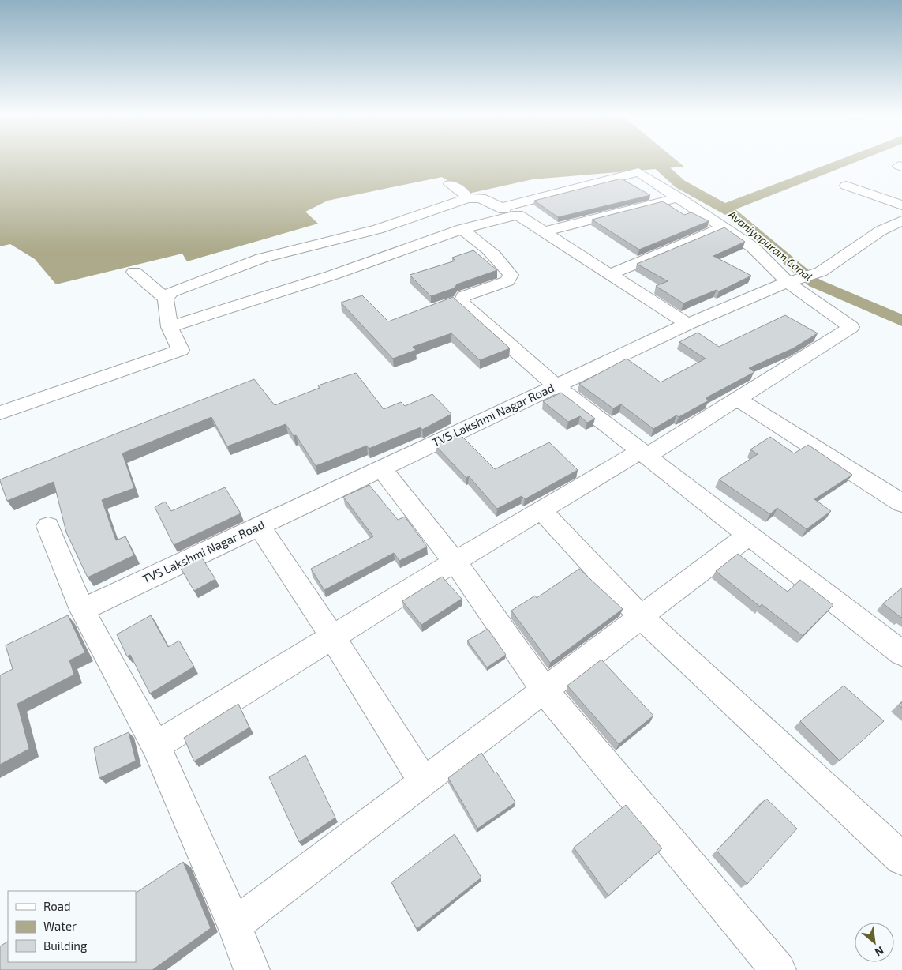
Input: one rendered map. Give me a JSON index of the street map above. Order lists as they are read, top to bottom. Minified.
{"streets":{"street":["TVS Lakshmi Nagar Road"]},"water":["Avaniyapuram Canal"],"legend":["Road","Water","Building"],"north":"bottom right"}
